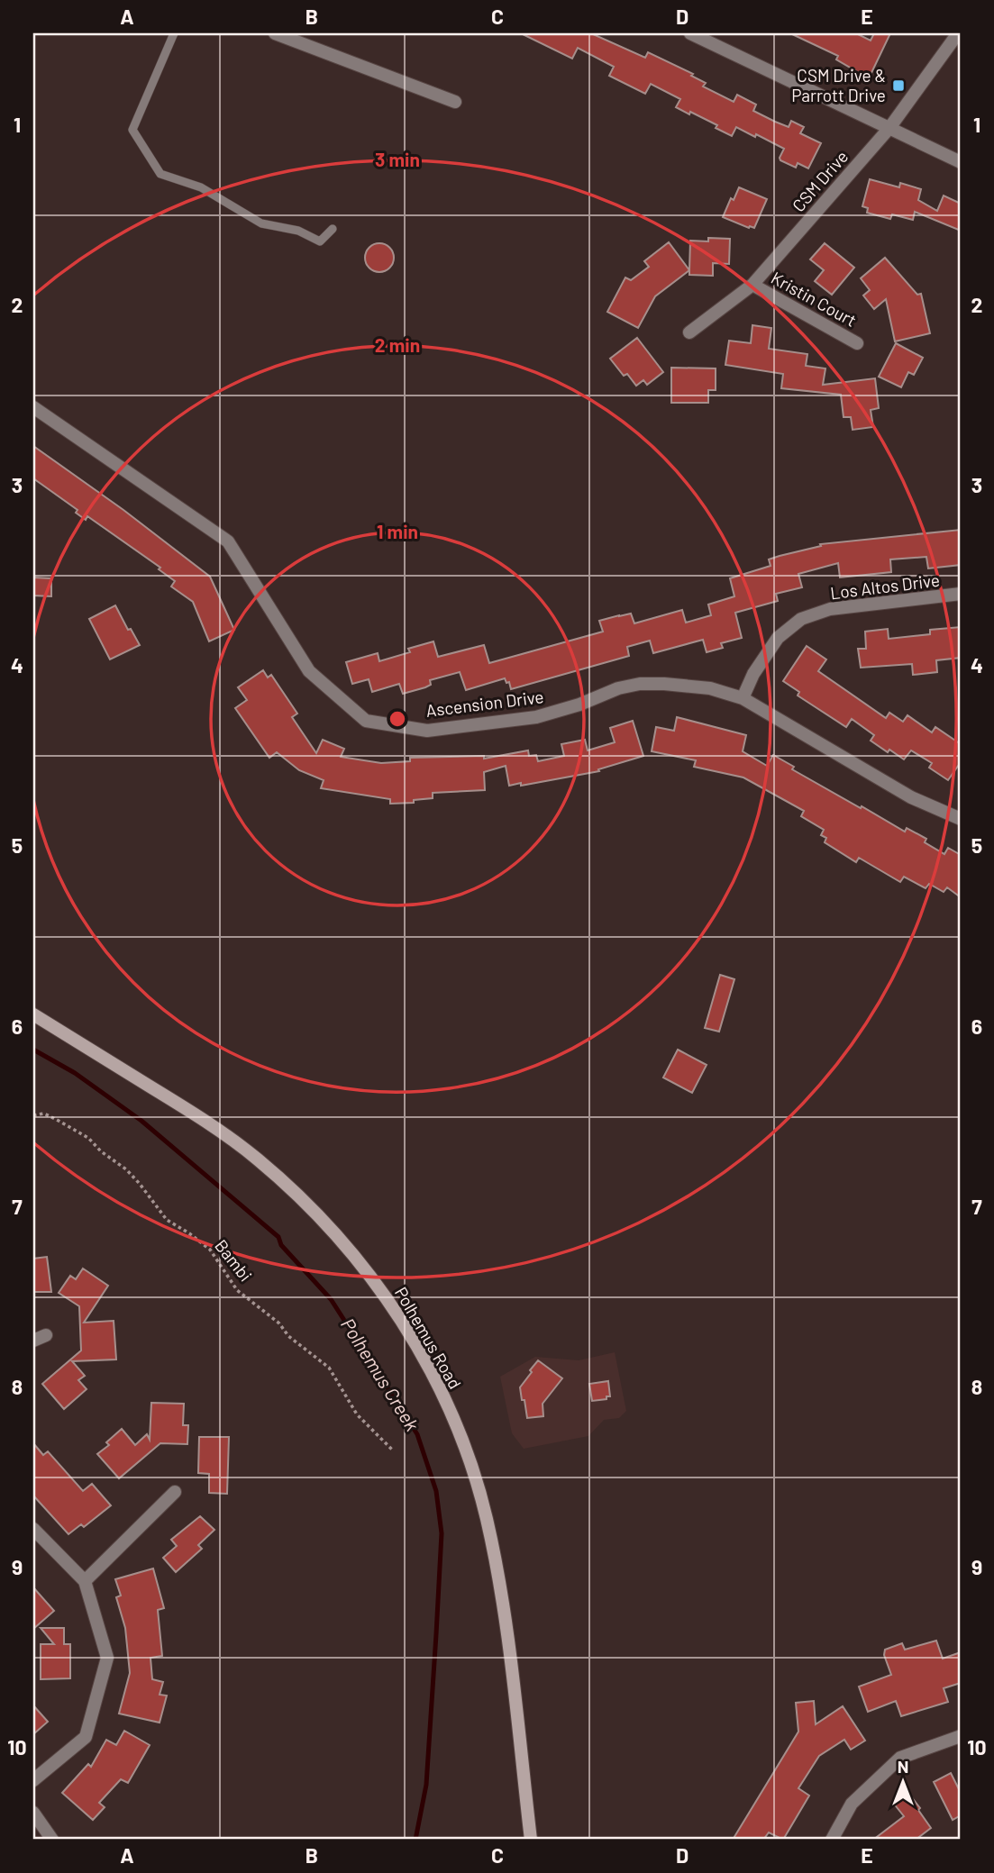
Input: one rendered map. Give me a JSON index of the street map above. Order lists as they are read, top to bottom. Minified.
{"streets":{"main road":["Polhemus Road"],"street":["CSM Drive","Kristin Court","Los Altos Drive","Ascension Drive"],"path":["Bambi"]},"crossings":[["CSM Drive","Kristin Court"],["Los Altos Drive","Ascension Drive"]],"water":["Polhemus Creek"],"places":{"transit":["CSM Drive & Parrott Drive"]},"north":"top","grid":{"columns":["A","B","C","D","E"],"rows":["1","2","3","4","5","6","7","8","9","10"]},"rings":["3 min","2 min","1 min"]}
